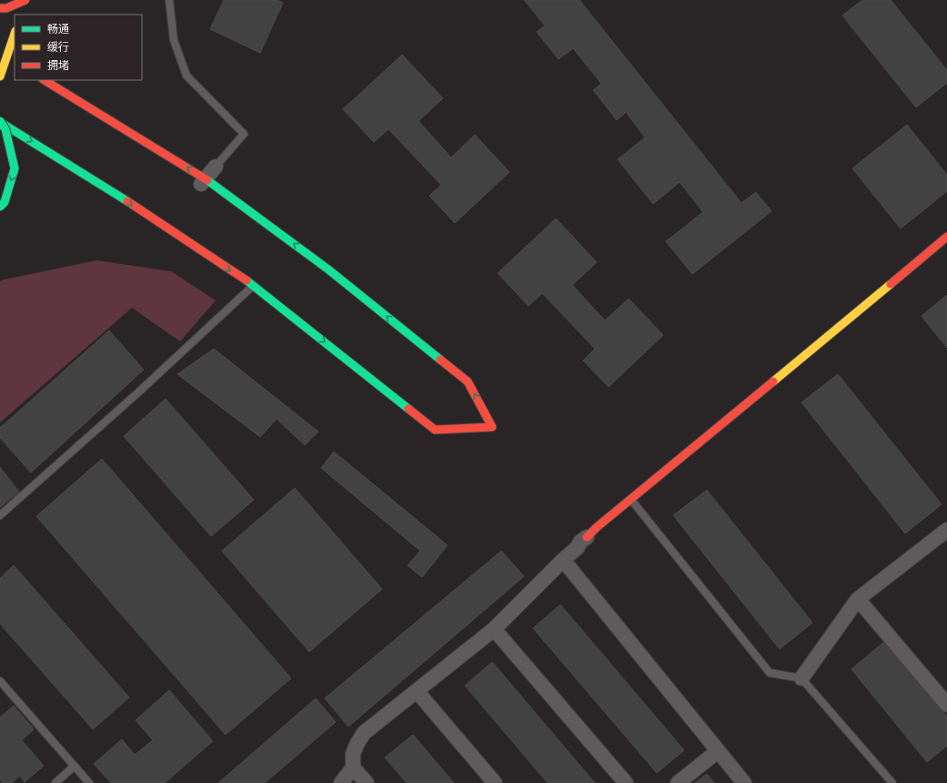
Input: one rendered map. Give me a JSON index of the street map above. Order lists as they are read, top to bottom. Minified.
{"legend":["畅通","缓行","拥堵"]}
